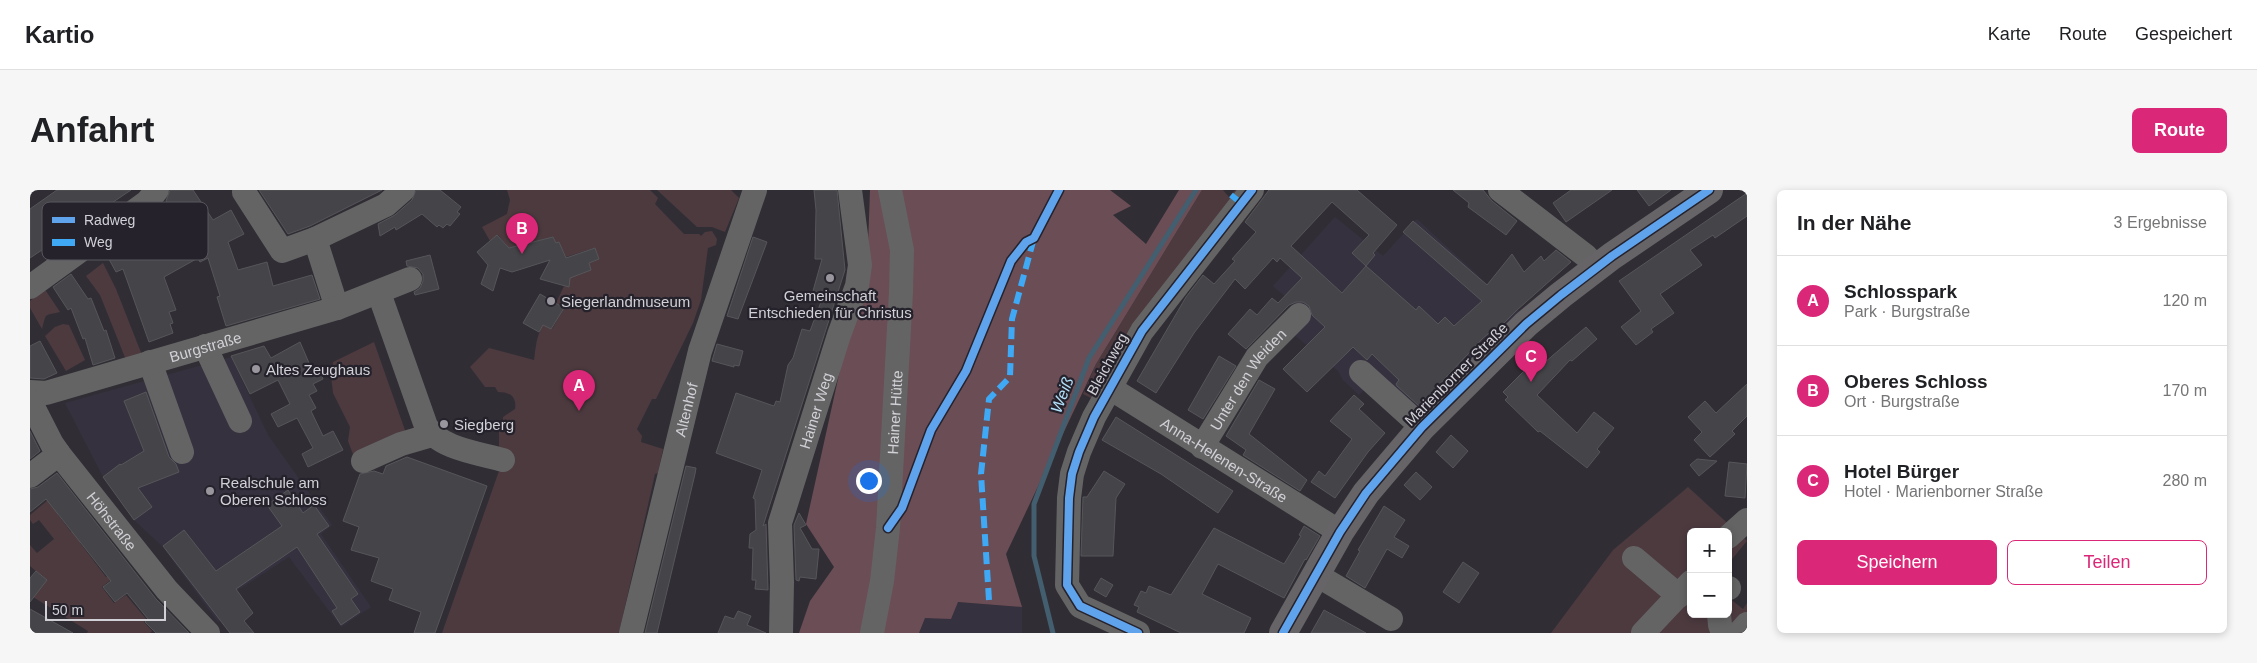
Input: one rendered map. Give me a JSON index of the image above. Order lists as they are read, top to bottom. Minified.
{"streets":{"main road":["Marienborner Straße"],"street":["Burgstraße","Bleichweg","Unter den Weiden","Altenhof","Hainer Weg","Hainer Hütte","Anna-Helenen-Straße","Höhstraße"]},"crossings":[["Bleichweg","Anna-Helenen-Straße"],["Marienborner Straße","Anna-Helenen-Straße"],["Unter den Weiden","Anna-Helenen-Straße"]],"water":["Weiß"],"places":["Gemeinschaft Entschieden für Christus","Siegerlandmuseum","Altes Zeughaus","Siegberg","Realschule am Oberen Schloss"],"legend":["Radweg","Weg"],"scale_bar":"50 m","page":{"header":"Kartio","nav":["Karte","Route","Gespeichert"],"buttons":["Route",["Speichern","Teilen"]],"title":"Anfahrt","heading":["In der Nähe","3 Ergebnisse"],"pins":["B","C","A"],"list":[{"mark":"A","name":"Schlosspark","note":"Park · Burgstraße","value":"120 m"},{"mark":"B","name":"Oberes Schloss","note":"Ort · Burgstraße","value":"170 m"},{"mark":"C","name":"Hotel Bürger","note":"Hotel · Marienborner Straße","value":"280 m"}],"map_buttons":["+","−"],"scale":"50 m"}}
